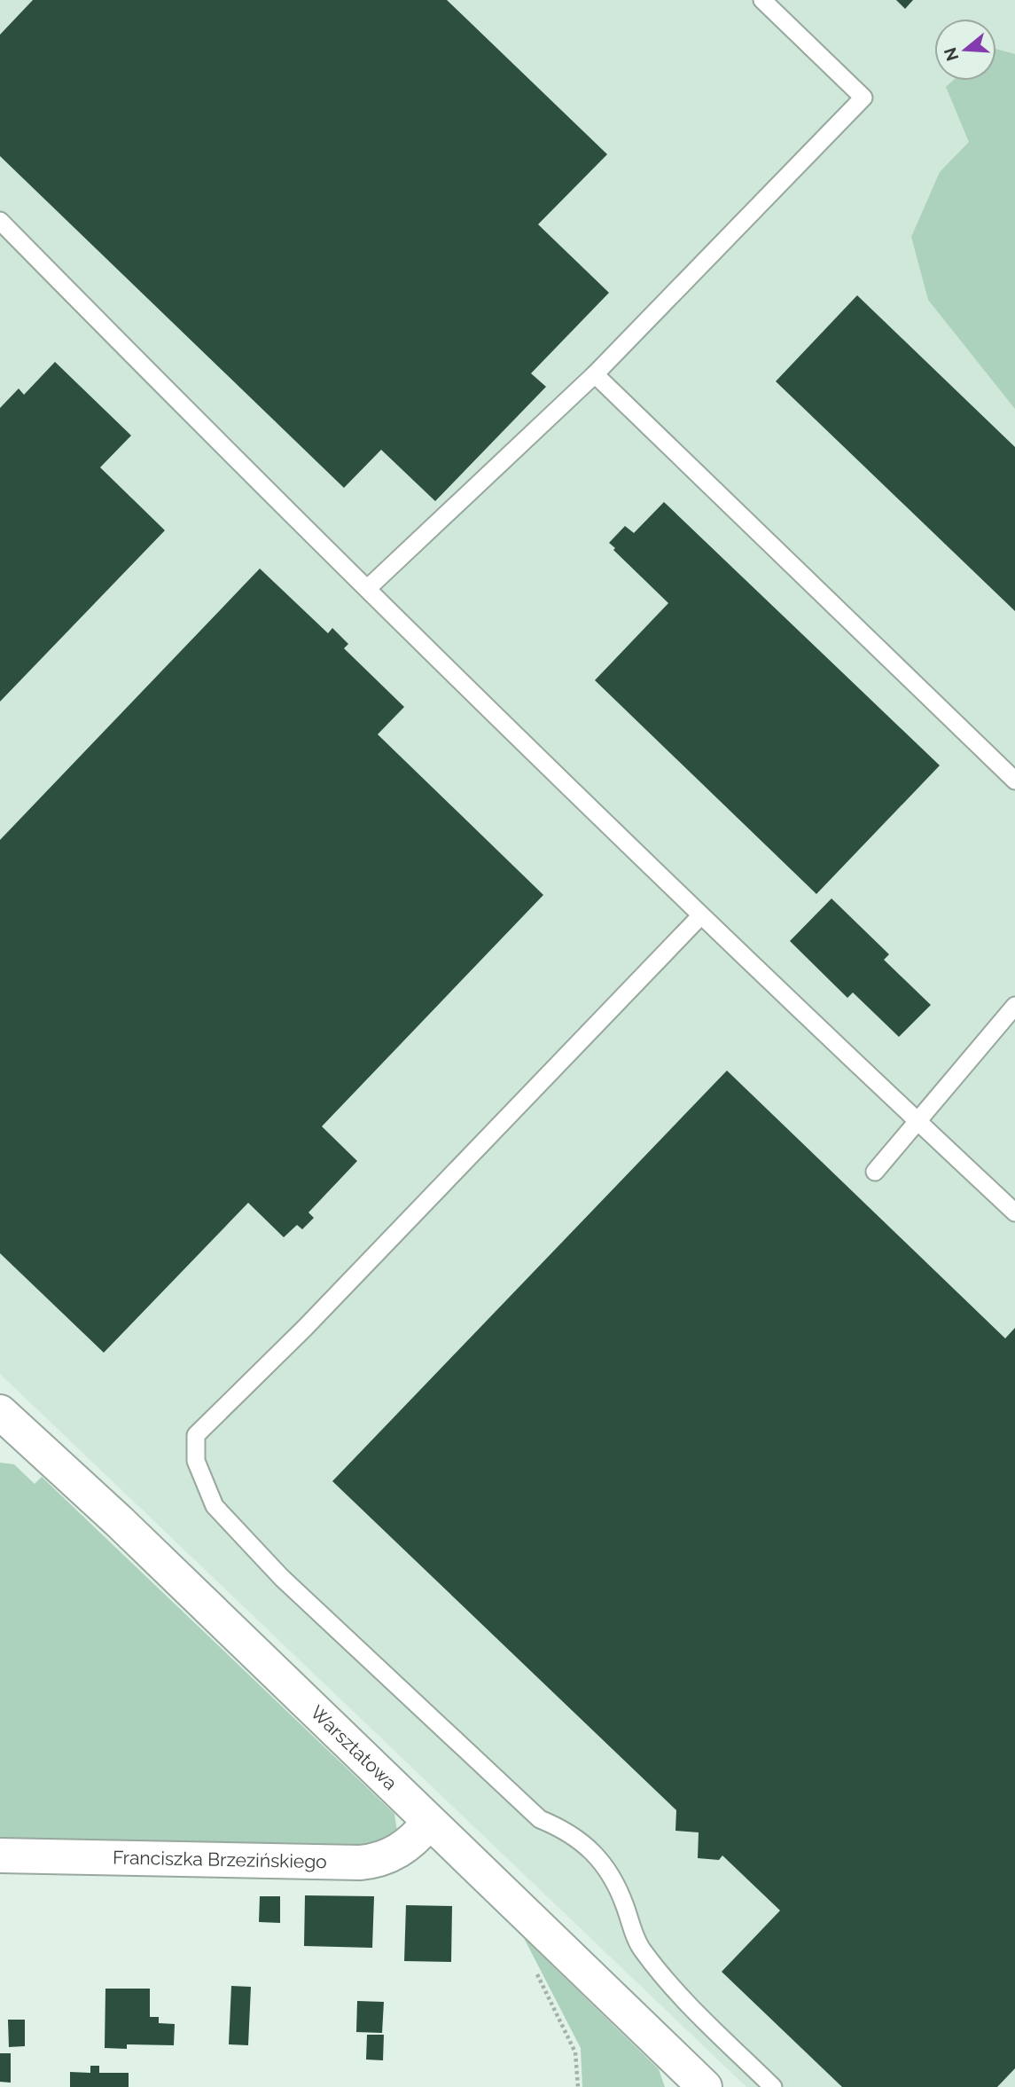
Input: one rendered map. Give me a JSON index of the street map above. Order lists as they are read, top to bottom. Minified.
{"streets":{"street":["Warsztatowa","Franciszka Brzezińskiego"]},"crossings":[["Warsztatowa","Franciszka Brzezińskiego"]],"north":"left"}
